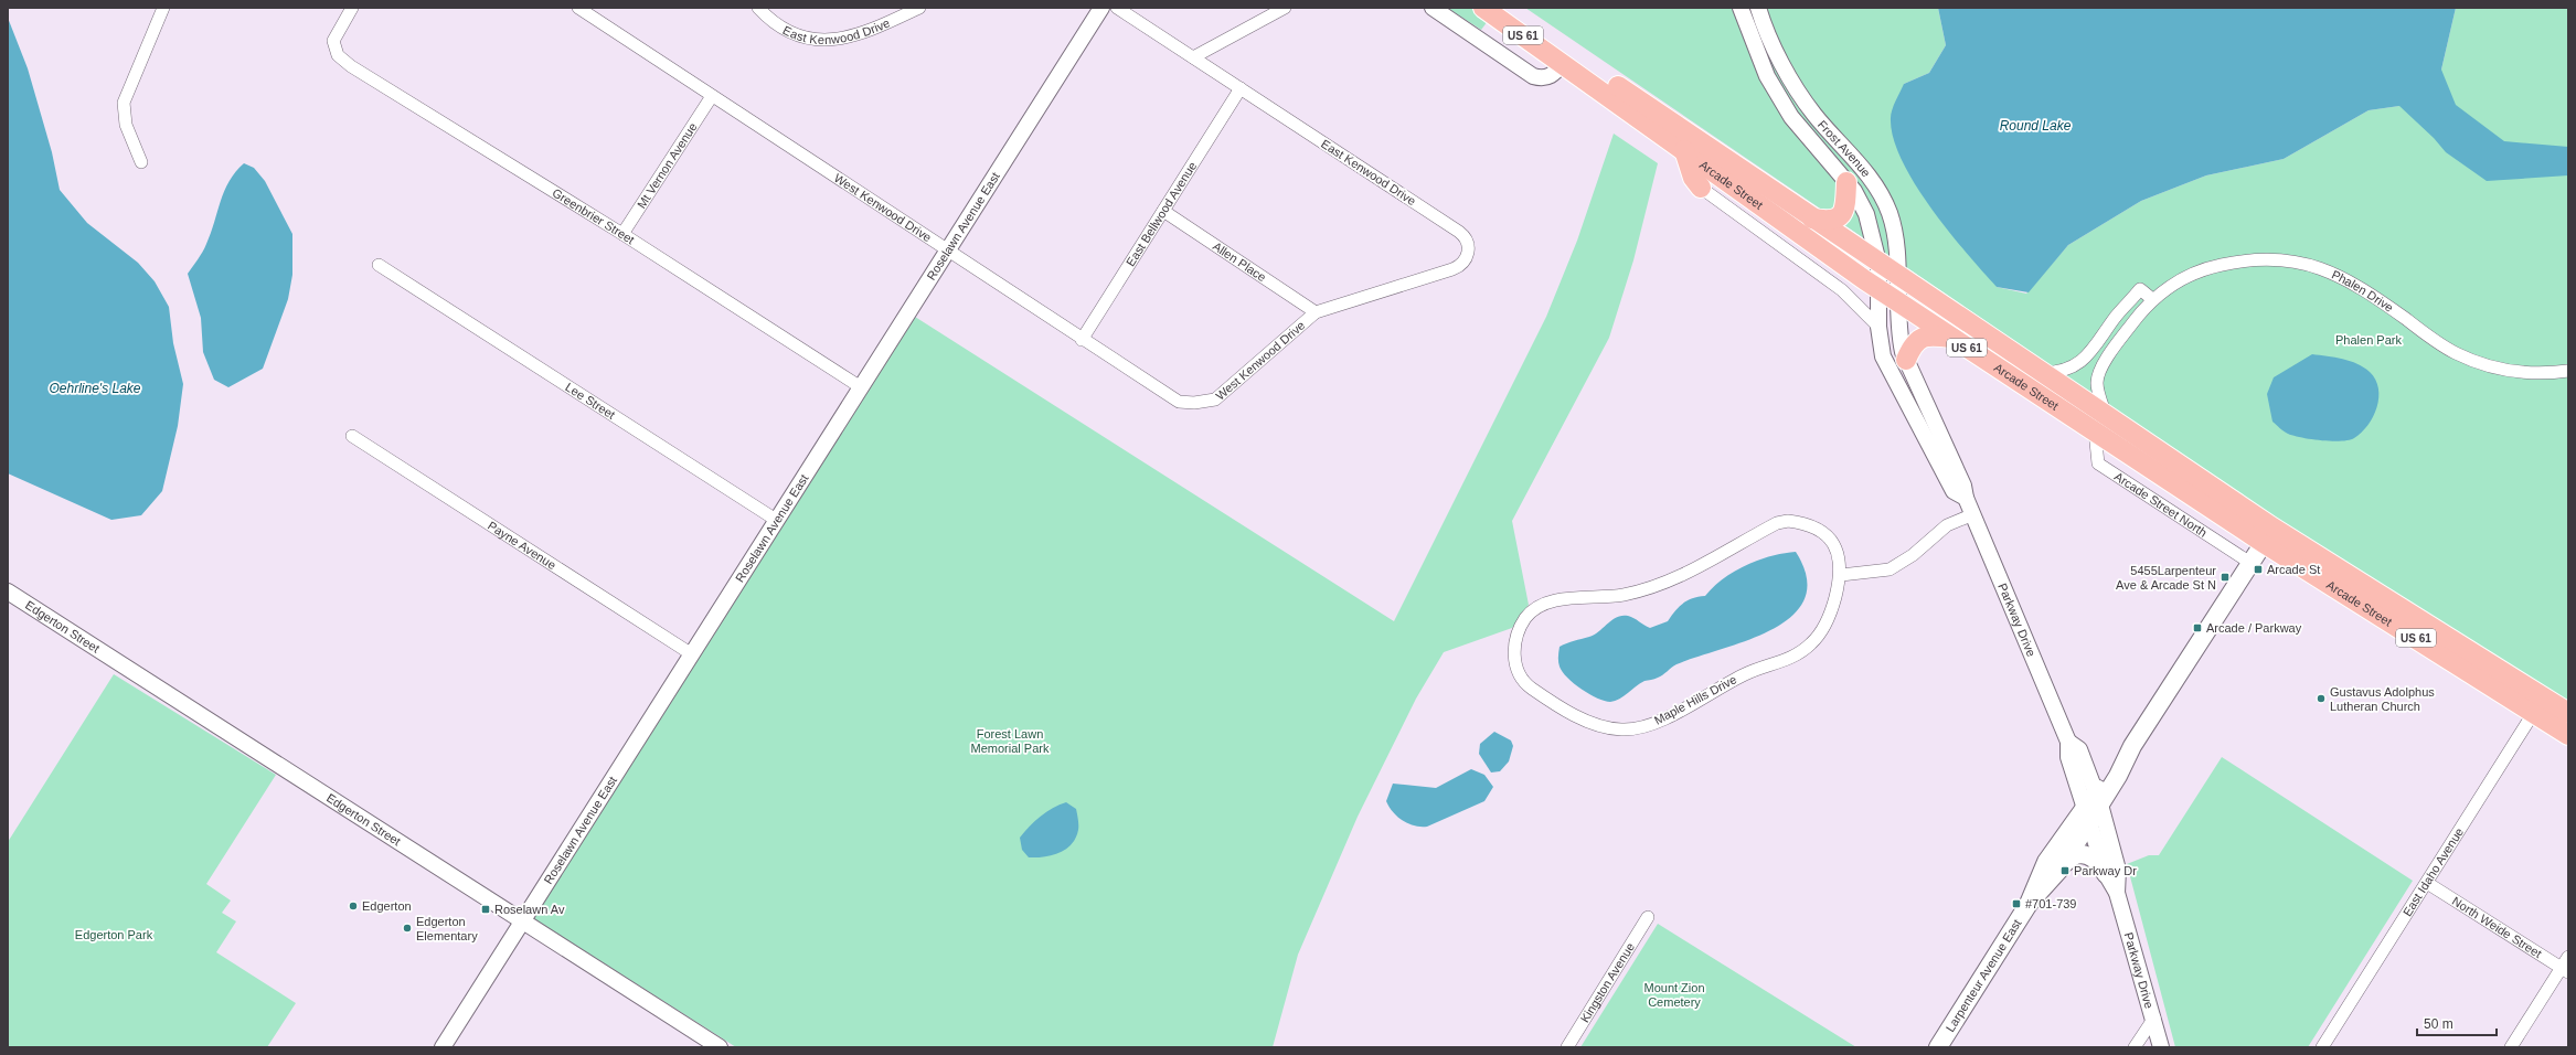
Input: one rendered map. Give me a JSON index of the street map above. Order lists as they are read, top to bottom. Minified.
{"streets":{"main road":["US 61","Arcade Street","Larpenteur Avenue East"],"street":["East Kenwood Drive","Frost Avenue","Mt Vernon Avenue","West Kenwood Drive","East Bellwood Avenue","Greenbrier Street","Roselawn Avenue East","Allen Place","Phalen Drive","Lee Street","Arcade Street North","Payne Avenue","Parkway Drive","Edgerton Street","Maple Hills Drive","East Idaho Avenue","North Weide Street","Kingston Avenue"]},"crossings":[["East Kenwood Drive","West Kenwood Drive"],["East Kenwood Drive","East Bellwood Avenue"],["East Kenwood Drive","Allen Place"],["US 61","Arcade Street"],["Frost Avenue","Arcade Street"],["Frost Avenue","Parkway Drive"],["Mt Vernon Avenue","West Kenwood Drive"],["Mt Vernon Avenue","Greenbrier Street"],["Arcade Street","Phalen Drive"],["Arcade Street","Arcade Street North"],["Arcade Street","Parkway Drive"],["Arcade Street","East Idaho Avenue"],["Arcade Street","Larpenteur Avenue East"],["West Kenwood Drive","East Bellwood Avenue"],["West Kenwood Drive","Roselawn Avenue East"],["West Kenwood Drive","Allen Place"],["East Bellwood Avenue","Allen Place"],["Greenbrier Street","Roselawn Avenue East"],["Roselawn Avenue East","Lee Street"],["Roselawn Avenue East","Payne Avenue"],["Roselawn Avenue East","Edgerton Street"],["Phalen Drive","Arcade Street North"],["Arcade Street North","Larpenteur Avenue East"],["Parkway Drive","Larpenteur Avenue East"],["East Idaho Avenue","North Weide Street"]],"water":["Round Lake","Oehrline's Lake"],"parks":["Phalen Park","Forest Lawn Memorial Park","Edgerton Park","Mount Zion Cemetery"],"places":{"transit":["Arcade St","5455Larpenteur Ave & Arcade St N","Arcade / Parkway","Parkway Dr","#701-739","Roselawn Av"],"other":["Gustavus Adolphus Lutheran Church","Edgerton","Edgerton Elementary"]},"scale_bar":"50 m"}
